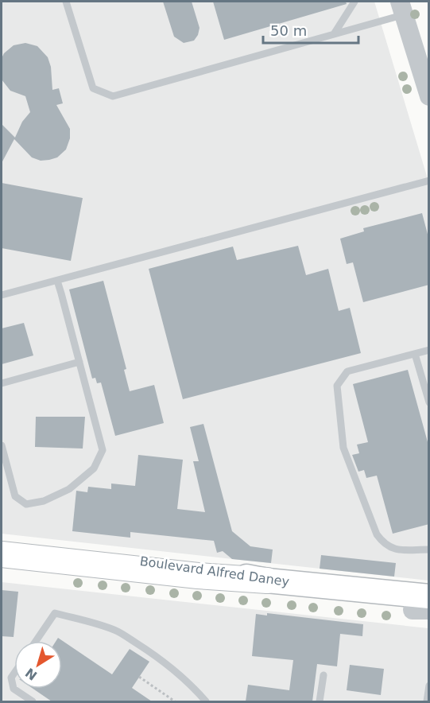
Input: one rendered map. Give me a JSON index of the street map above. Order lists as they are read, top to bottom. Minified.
{"streets":{"main road":["Boulevard Alfred Daney"]},"scale_bar":"50 m","north":"bottom left"}
